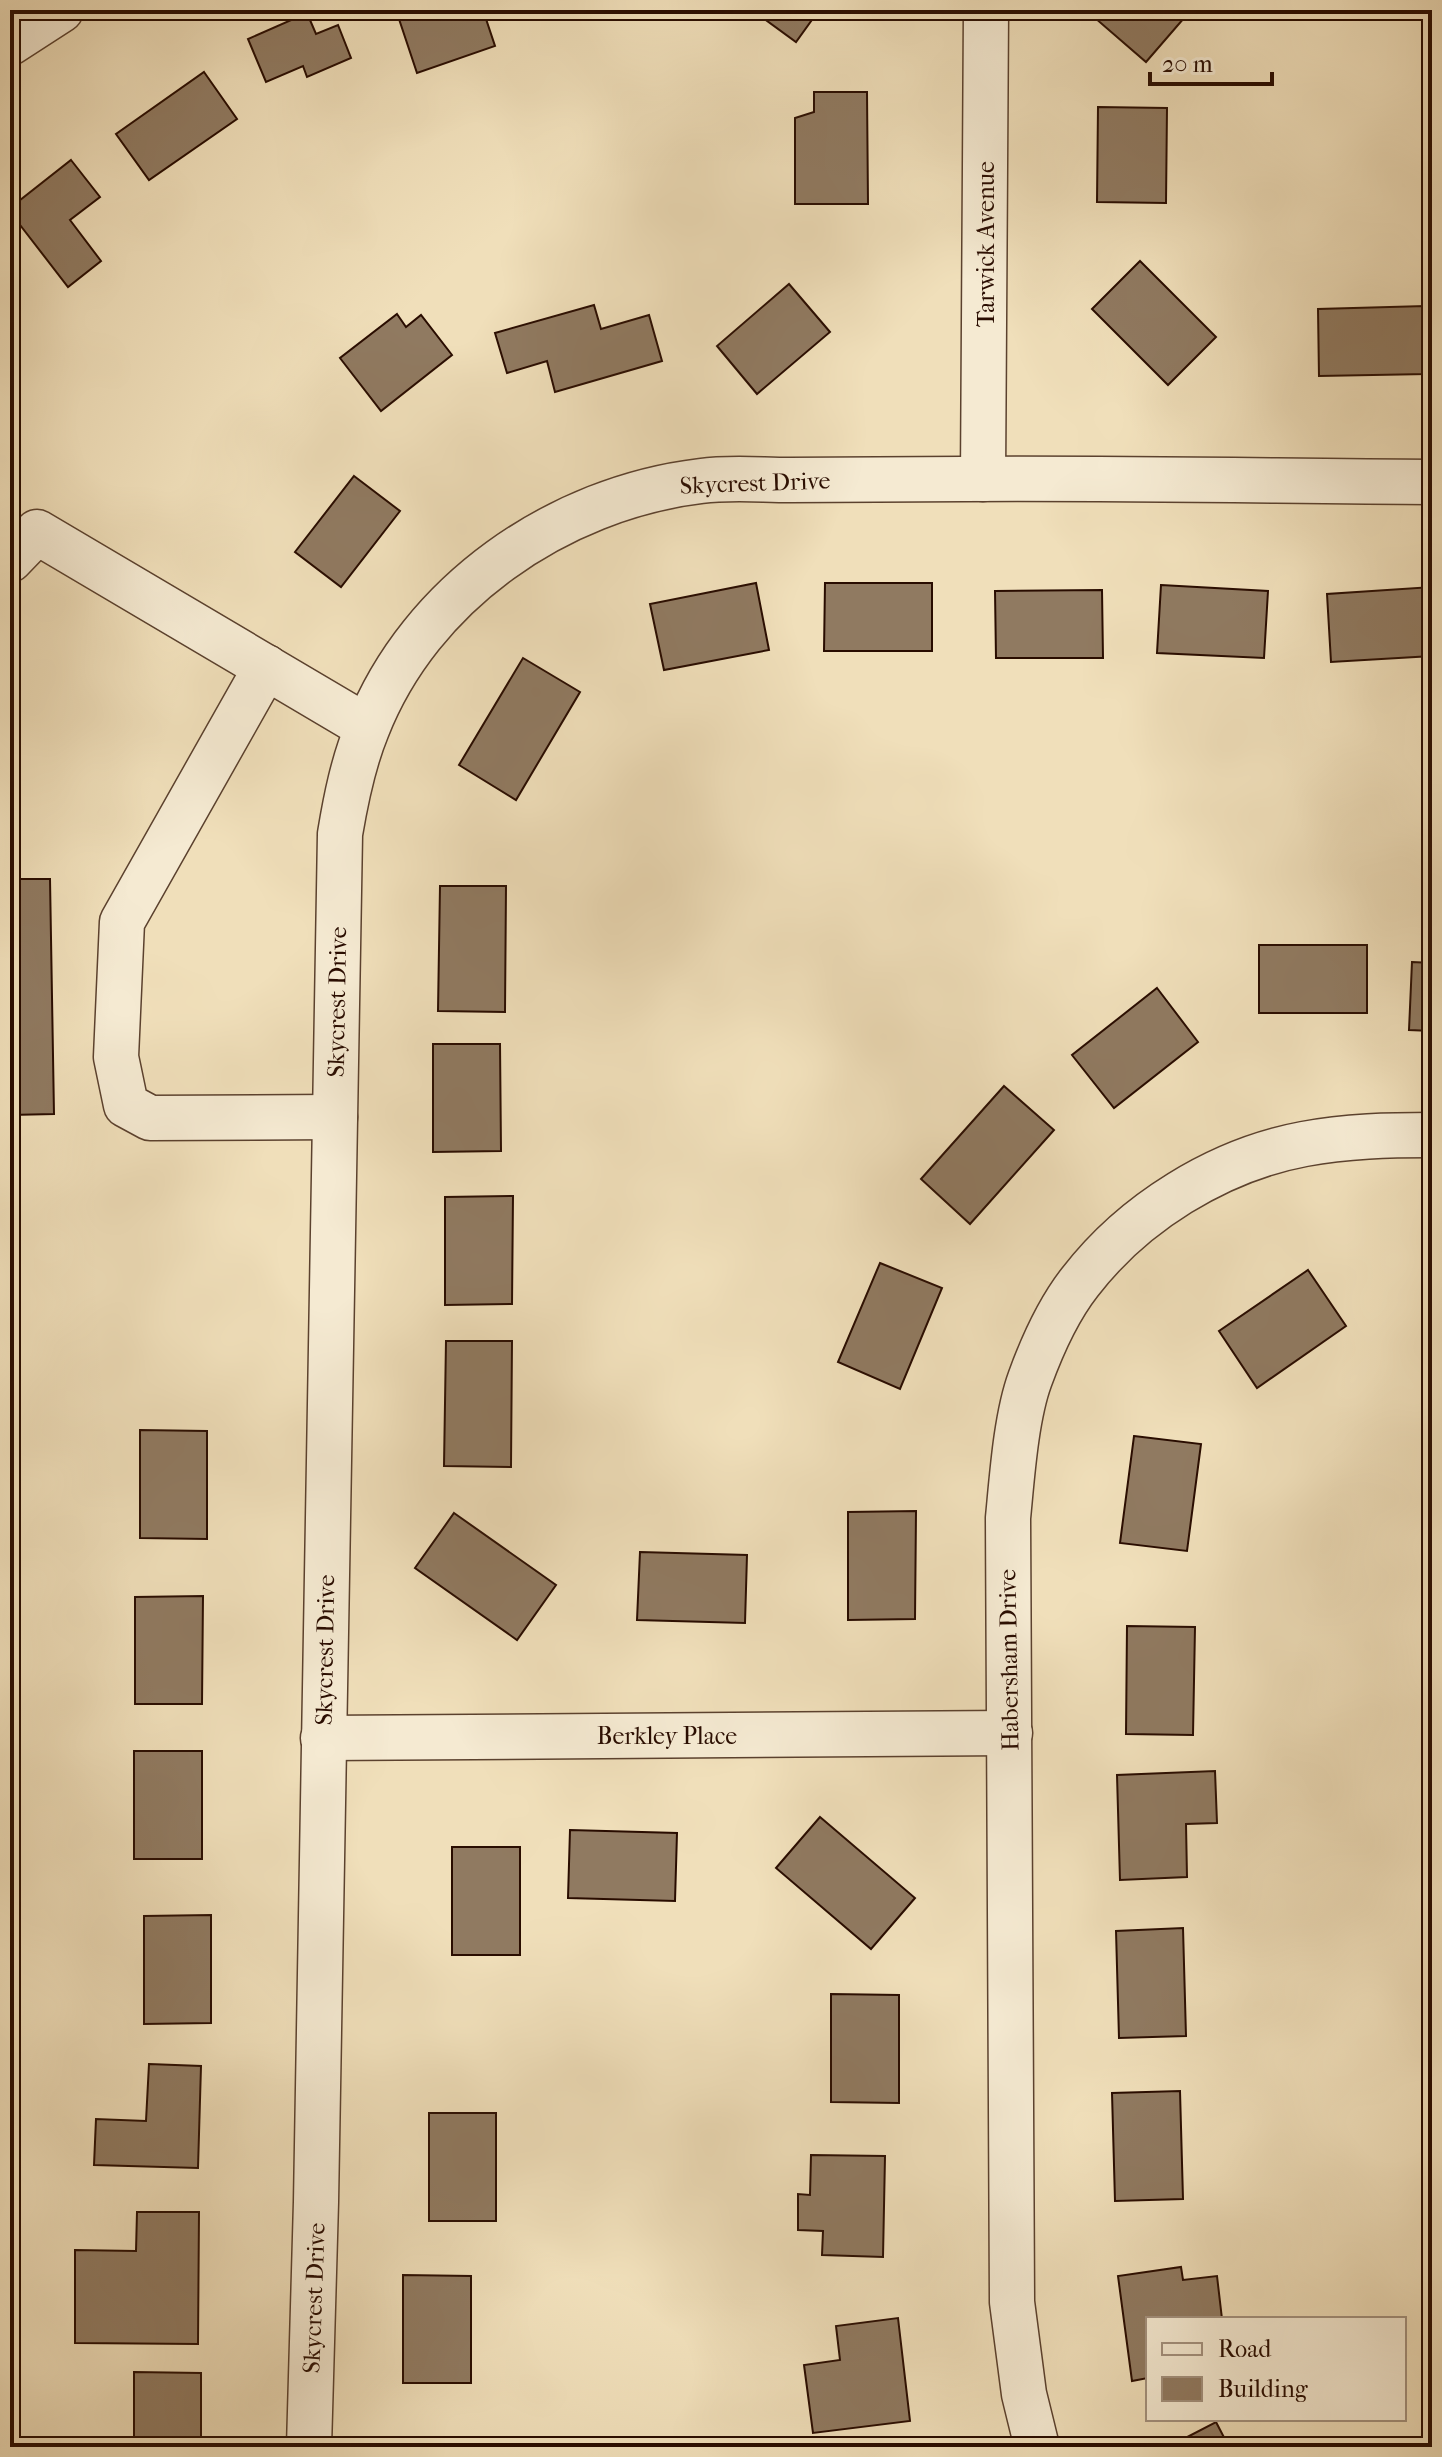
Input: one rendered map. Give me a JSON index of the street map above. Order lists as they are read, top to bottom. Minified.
{"streets":{"street":["Tarwick Avenue","Skycrest Drive","Habersham Drive","Berkley Place"]},"crossings":[["Tarwick Avenue","Skycrest Drive"],["Skycrest Drive","Berkley Place"],["Habersham Drive","Berkley Place"]],"legend":["Road","Building"],"scale_bar":"20 m"}
